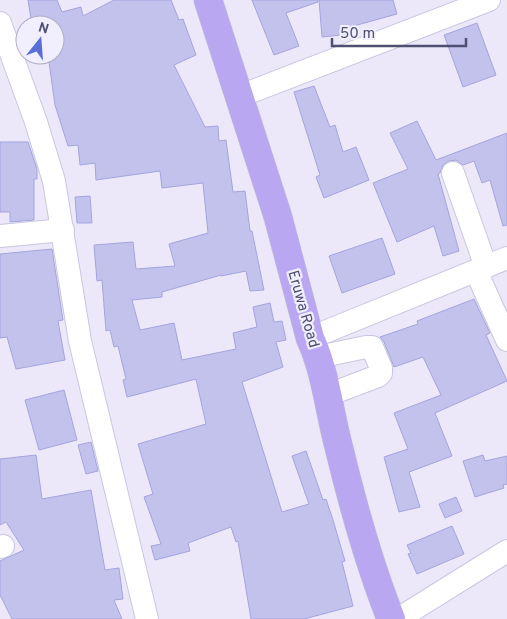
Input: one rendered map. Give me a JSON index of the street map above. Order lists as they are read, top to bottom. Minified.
{"streets":{"main road":["Eruwa Road"]},"scale_bar":"50 m","north":"top"}
